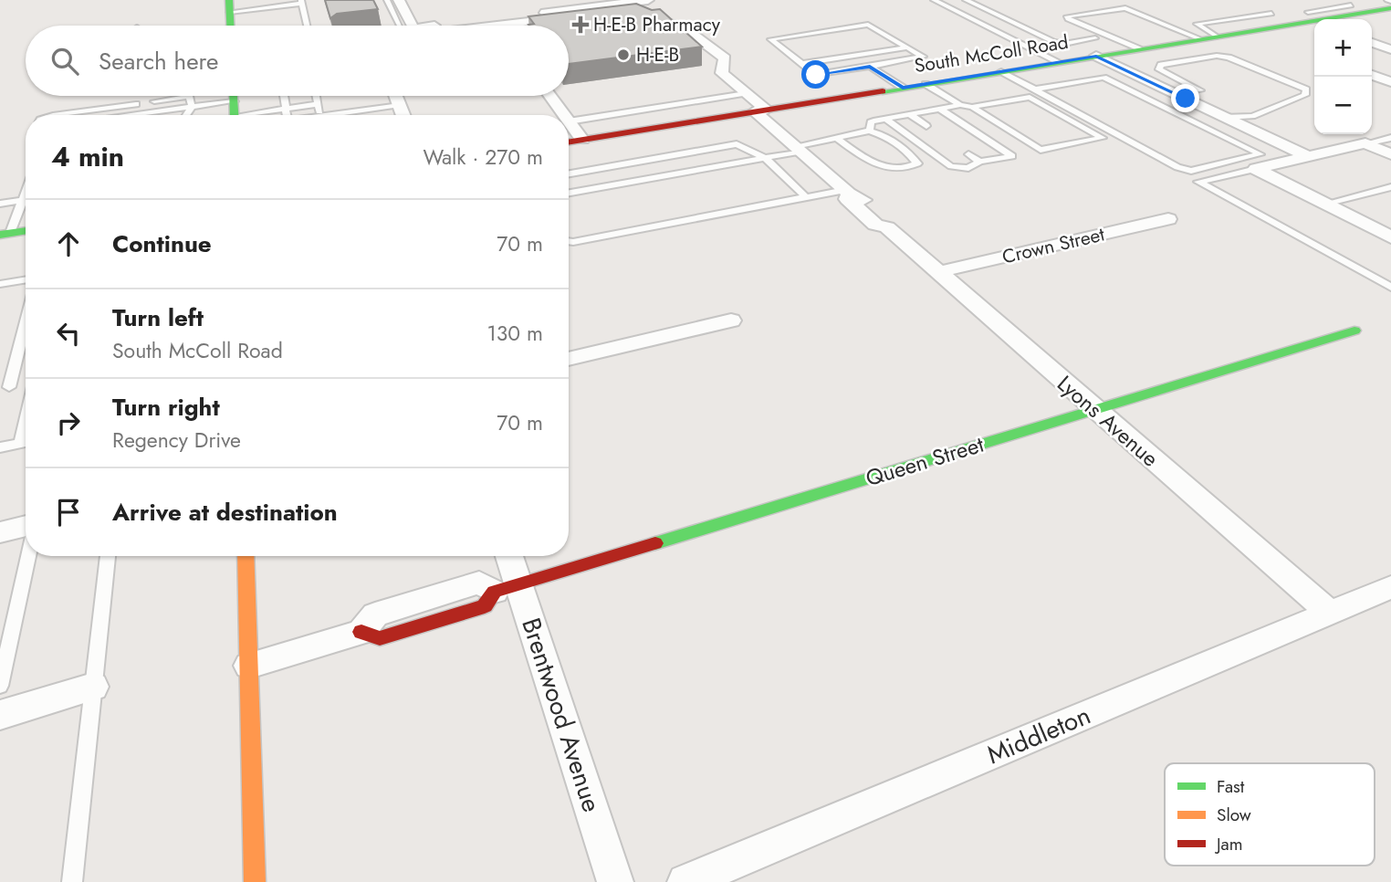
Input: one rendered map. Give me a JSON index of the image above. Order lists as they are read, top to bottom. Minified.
{"streets":{"main road":["South McColl Road","Queen Street"],"street":["Crown Street","Lyons Avenue","Brentwood Avenue","Middleton"]},"crossings":[["South McColl Road","Lyons Avenue"],["Crown Street","Lyons Avenue"],["Lyons Avenue","Queen Street"],["Lyons Avenue","Middleton"],["Queen Street","Brentwood Avenue"]],"places":{"health":["H-E-B Pharmacy"],"other":["H-E-B"]},"legend":["Fast","Slow","Jam"],"page":{"map_buttons":["+","−"],"search":"Search here","heading":["4 min","Walk · 270 m"],"list":[["Continue","70 m"],["Turn left","South McColl Road","130 m"],["Turn right","Regency Drive","70 m"],"Arrive at destination"]}}
